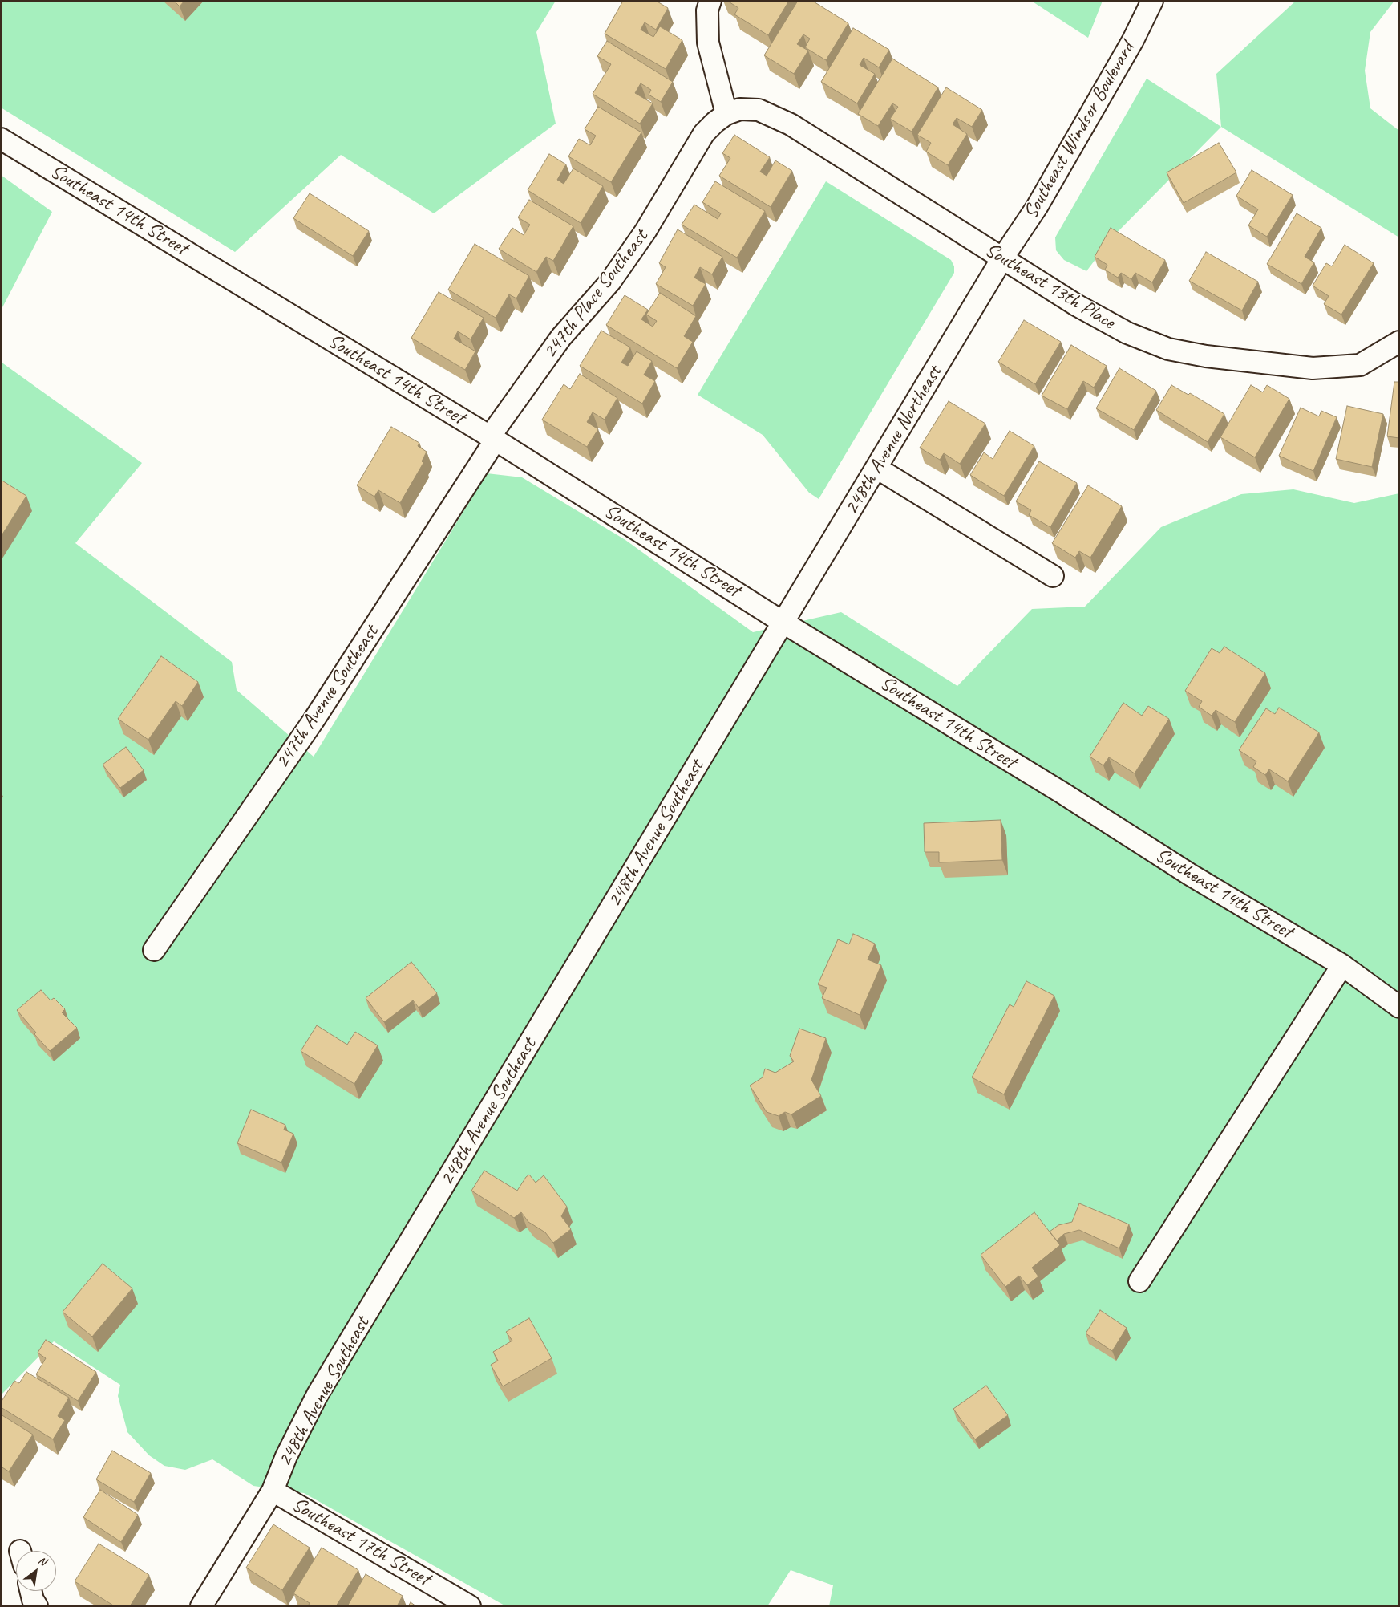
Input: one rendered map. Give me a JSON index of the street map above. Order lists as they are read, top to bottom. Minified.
{"streets":{"street":["Southeast Windsor Boulevard","Southeast 14th Street","Southeast 13th Place","247th Place Southeast","248th Avenue Northeast","247th Avenue Southeast","248th Avenue Southeast","Southeast 17th Street"]},"crossings":[["Southeast Windsor Boulevard","Southeast 13th Place"],["Southeast Windsor Boulevard","248th Avenue Northeast"],["Southeast 14th Street","247th Place Southeast"],["Southeast 14th Street","248th Avenue Northeast"],["Southeast 14th Street","247th Avenue Southeast"],["Southeast 14th Street","248th Avenue Southeast"],["Southeast 13th Place","247th Place Southeast"],["Southeast 13th Place","248th Avenue Northeast"],["247th Place Southeast","247th Avenue Southeast"],["248th Avenue Northeast","248th Avenue Southeast"],["248th Avenue Southeast","Southeast 17th Street"]],"north":"top right"}
